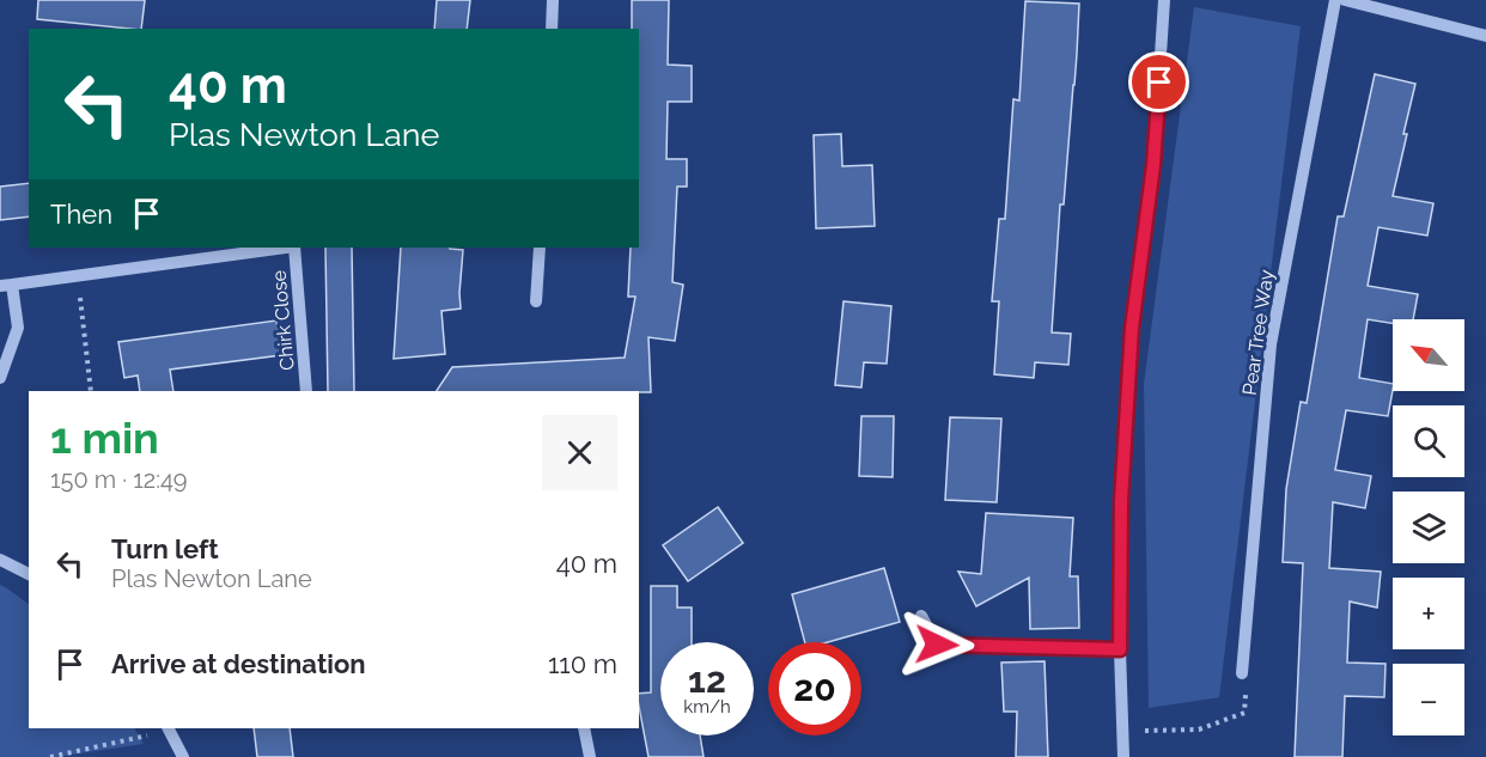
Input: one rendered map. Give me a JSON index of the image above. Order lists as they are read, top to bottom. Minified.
{"streets":{"street":["Chirk Close","Pear Tree Way"]},"north":"top left","page":{"turn":["40 m","Plas Newton Lane"],"then":"Then","map_buttons":["+","−"],"heading":["1 min","150 m · 12:49"],"list":[{"name":"Turn left","note":"Plas Newton Lane","value":"40 m"},{"name":"Arrive at destination","value":"110 m"}],"speed":"12 km/h","limit":"20"}}
